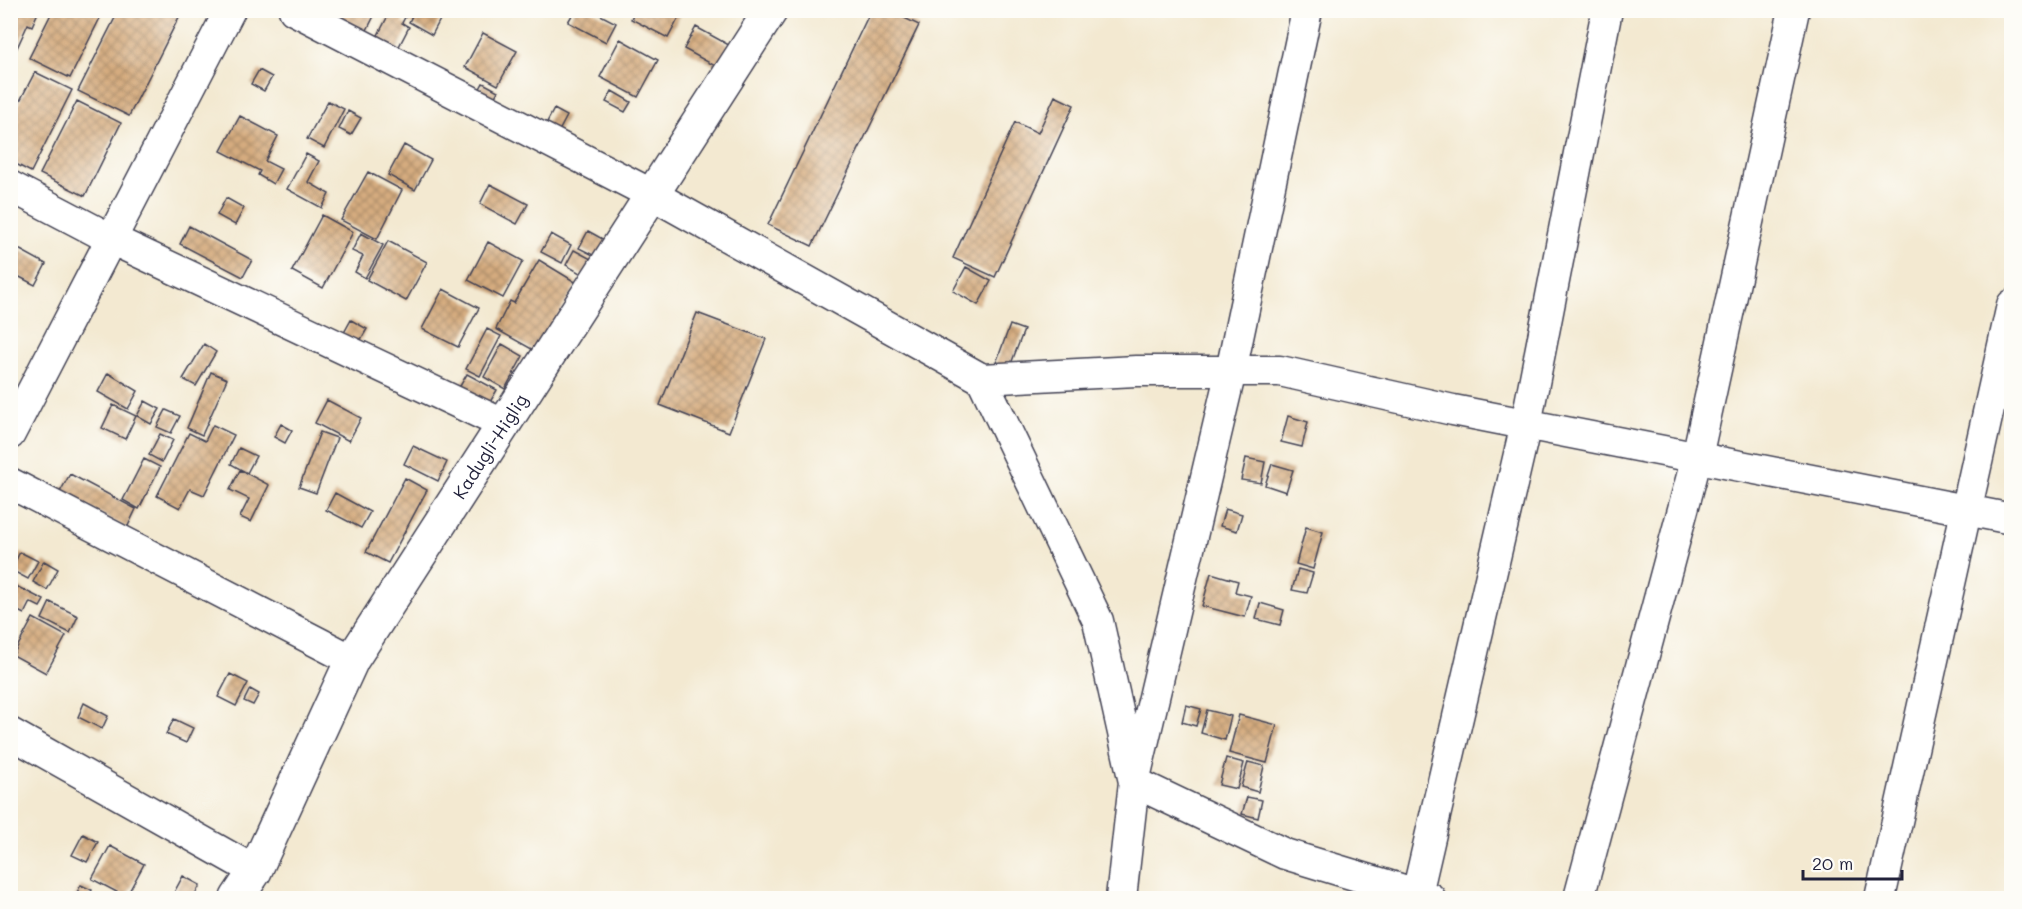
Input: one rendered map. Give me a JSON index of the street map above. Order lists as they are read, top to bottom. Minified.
{"streets":{"street":["Kadugli-Higlig"]},"scale_bar":"20 m"}
